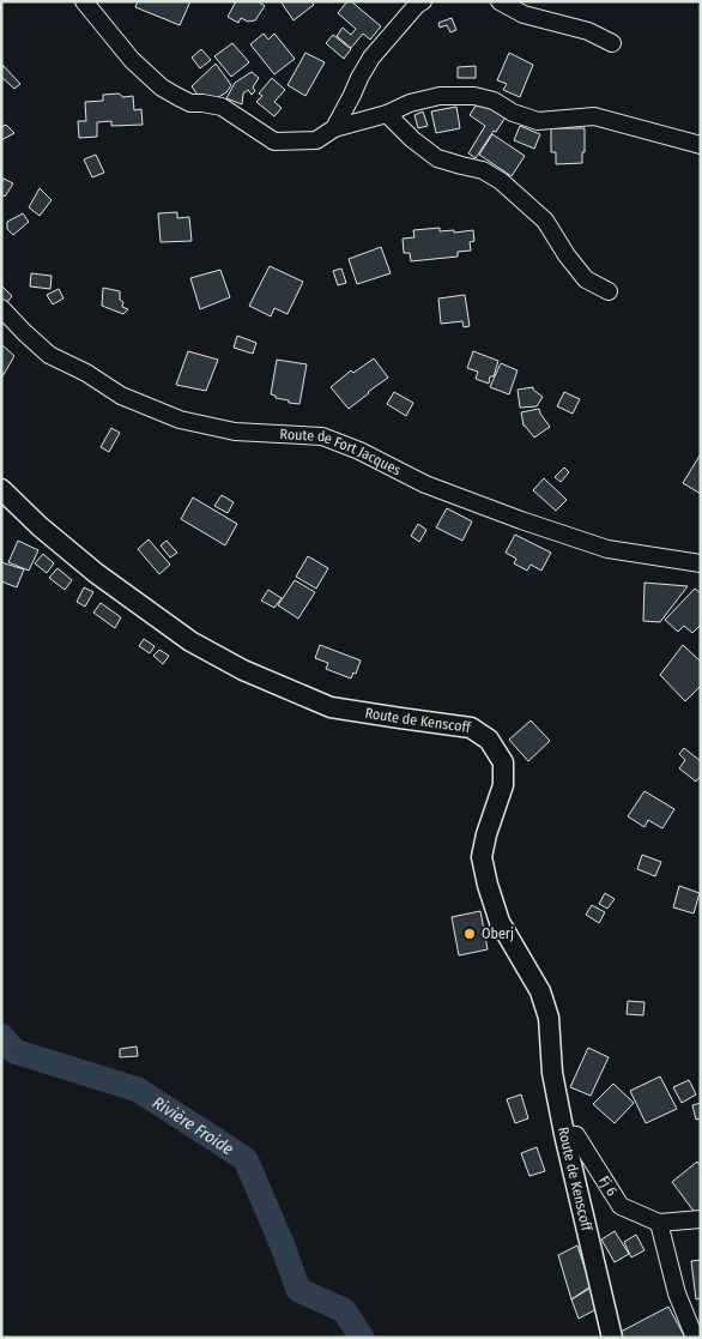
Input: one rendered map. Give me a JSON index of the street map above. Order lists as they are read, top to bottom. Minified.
{"streets":{"main road":["Route de Kenscoff"],"street":["Route de Fort Jacques","Fj 6"]},"crossings":[["Route de Kenscoff","Fj 6"]],"water":["Rivière Froide"],"places":["Oberj"]}
